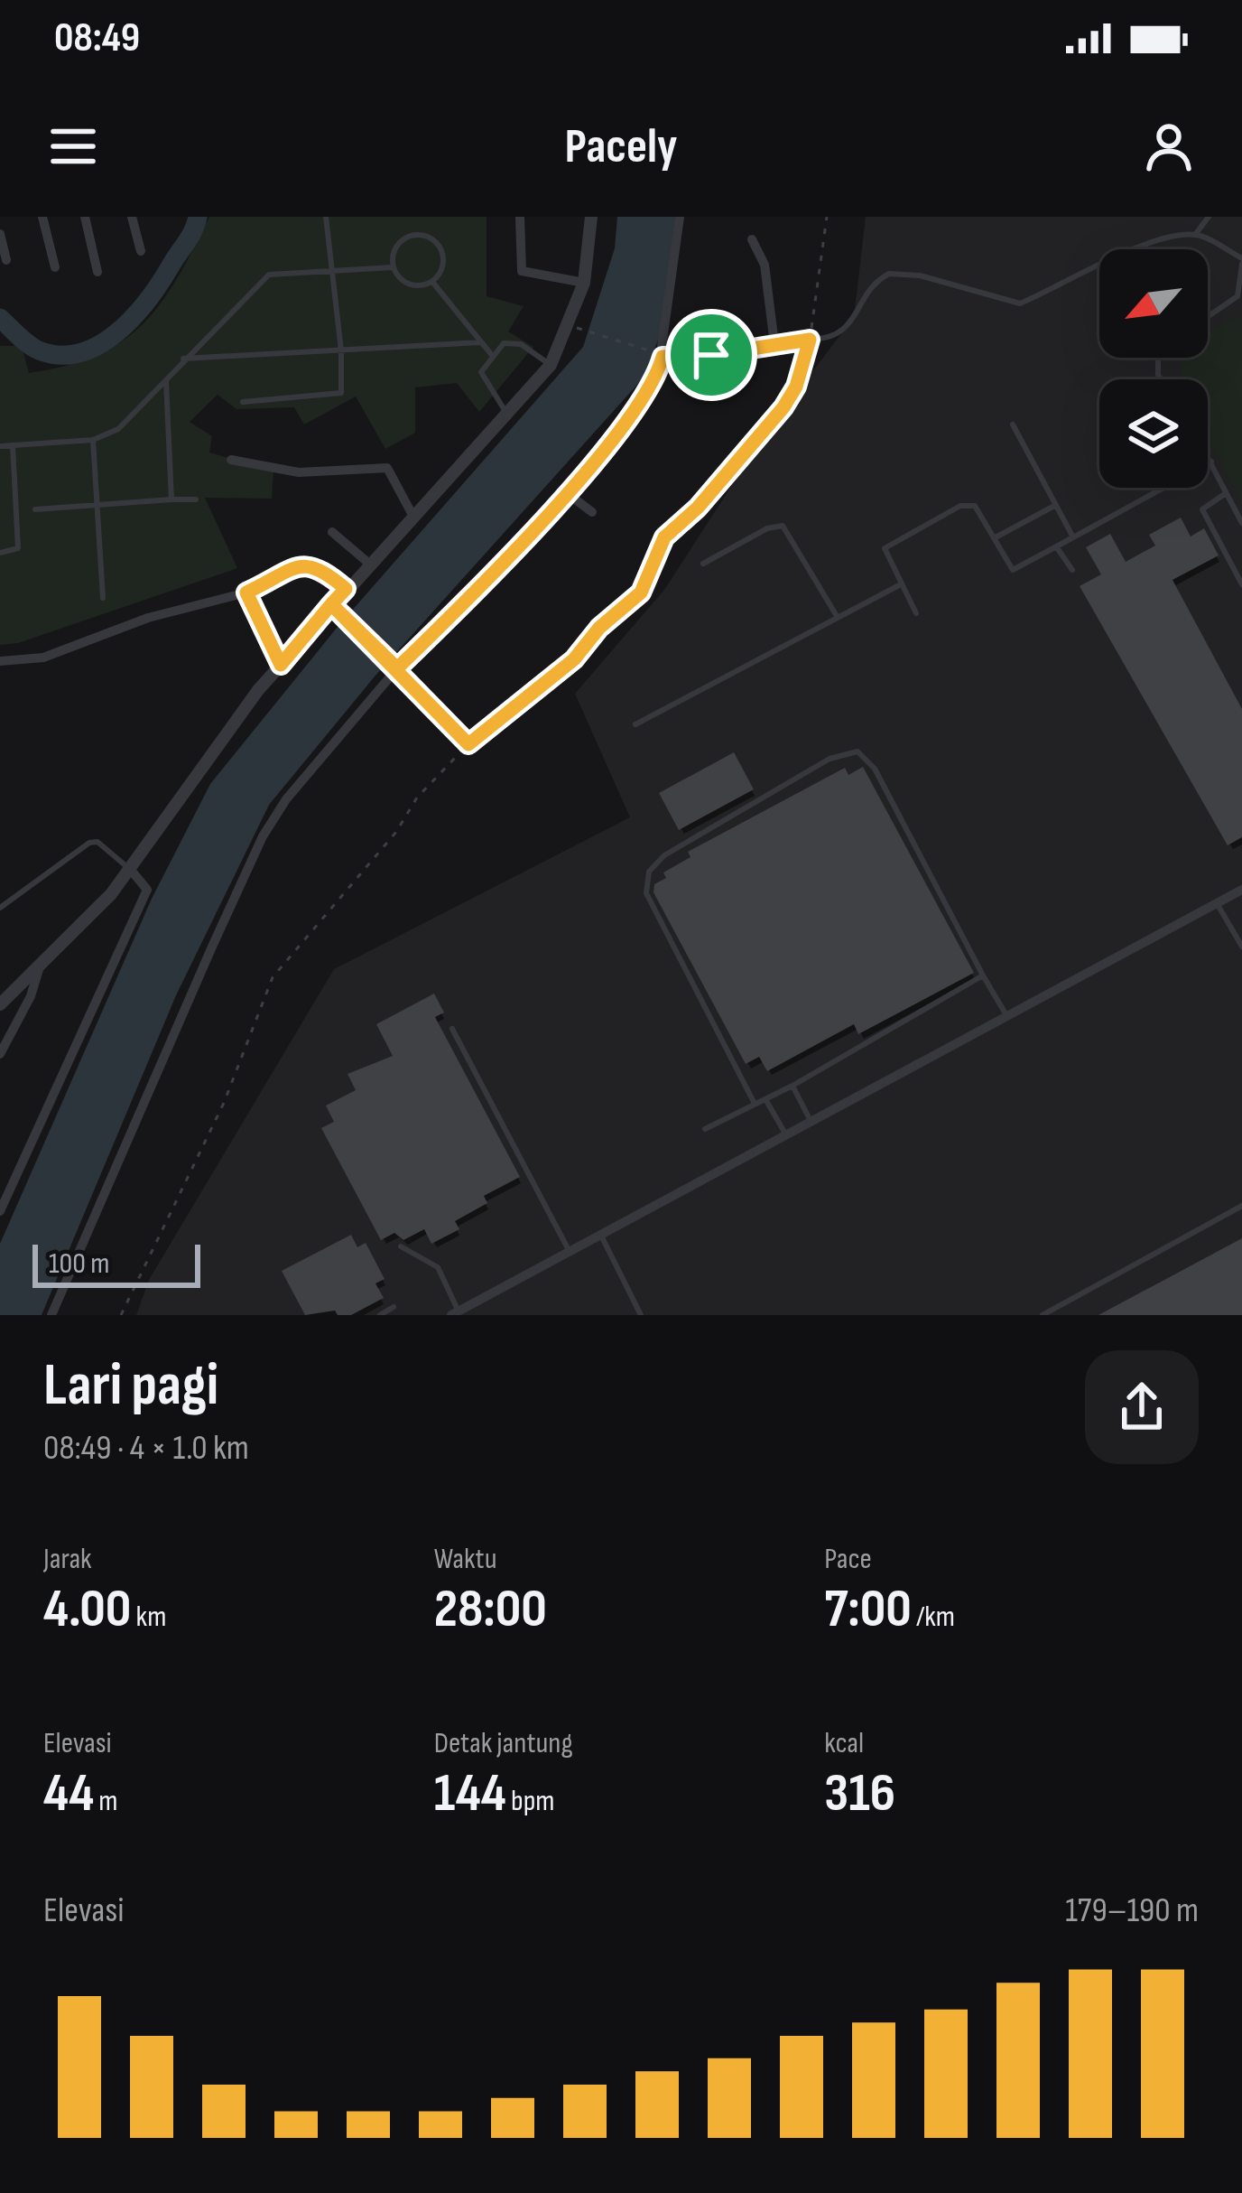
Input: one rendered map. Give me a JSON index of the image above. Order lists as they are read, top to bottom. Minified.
{"scale_bar":"100 m","north":"bottom left","page":{"status":"08:49","header":"Pacely","scale":"100 m","heading":["Lari pagi","08:49 · 4 × 1.0 km"],"stats":[["Jarak","4.00 km"],["Waktu","28:00"],["Pace","7:00 /km"],["Elevasi","44 m"],["Detak jantung","144 bpm"],["kcal","316"]],"chart":["Elevasi","179–190 m"]}}
